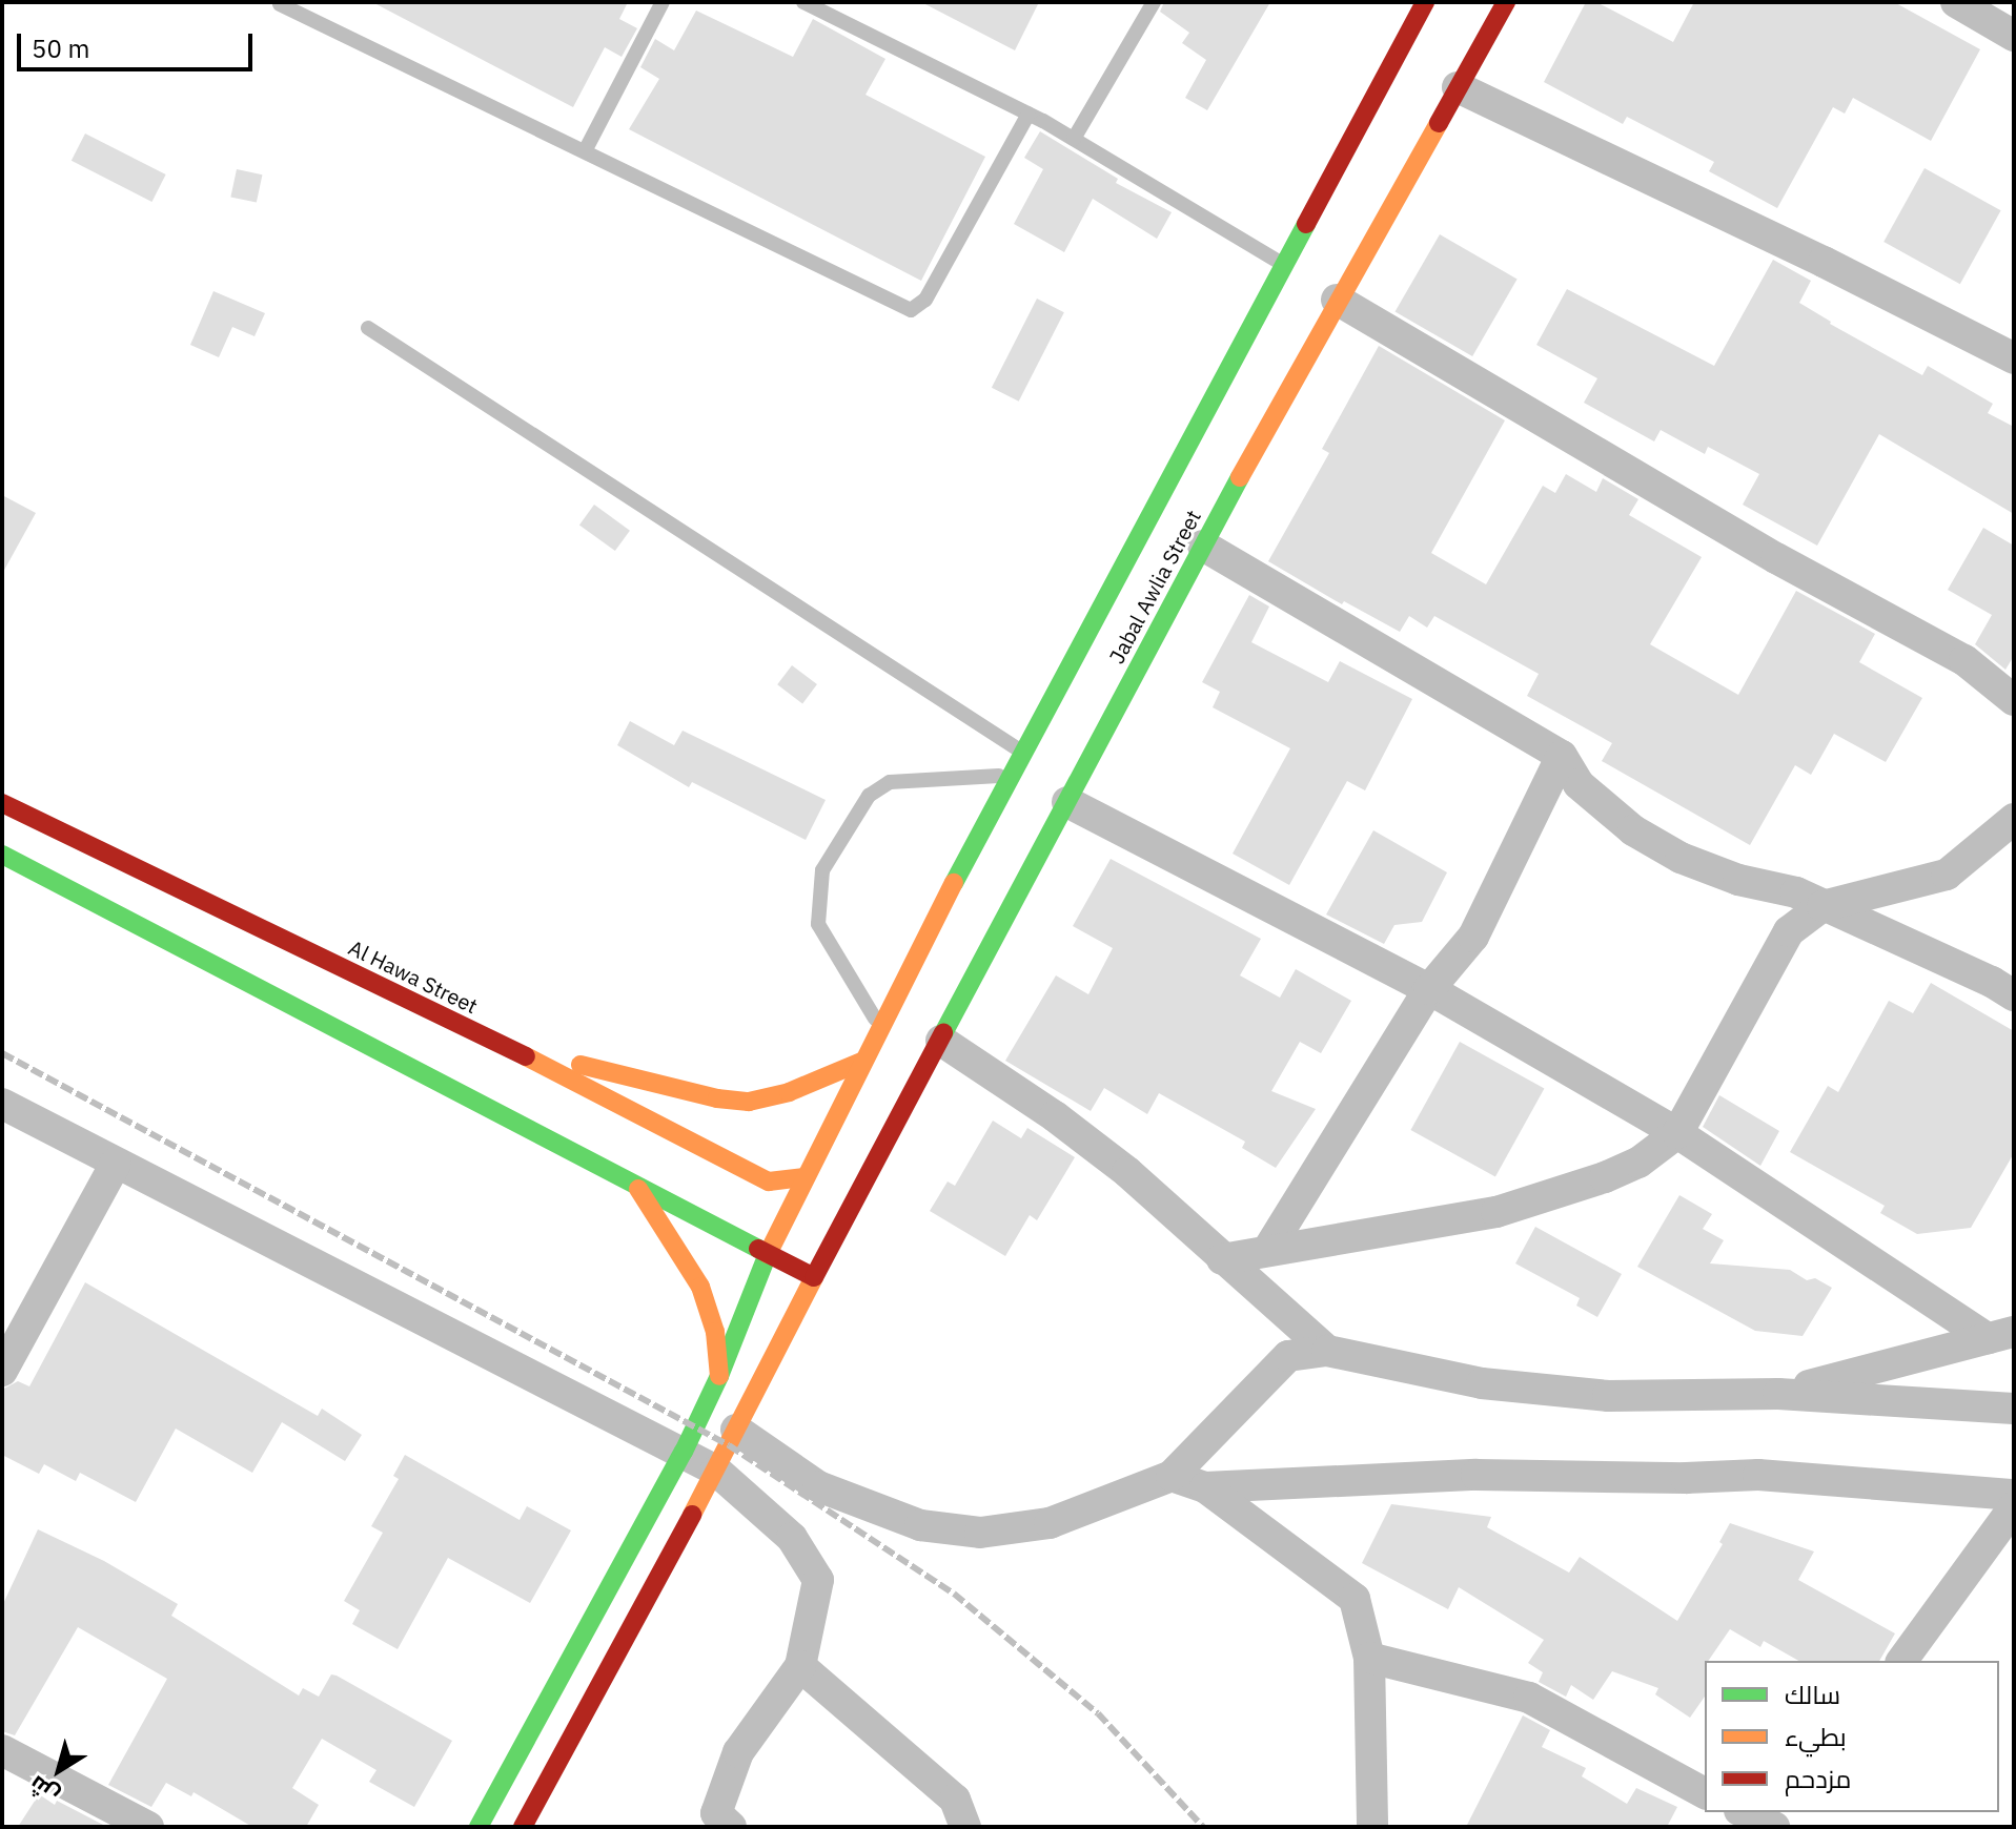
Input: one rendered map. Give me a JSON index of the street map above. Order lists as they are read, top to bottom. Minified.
{"streets":{"main road":["Jabal Awlia Street","Al Hawa Street"]},"crossings":[["Jabal Awlia Street","Al Hawa Street"]],"legend":["سالك","بطيء","مزدحم"],"scale_bar":"50 m","north":"bottom left"}
